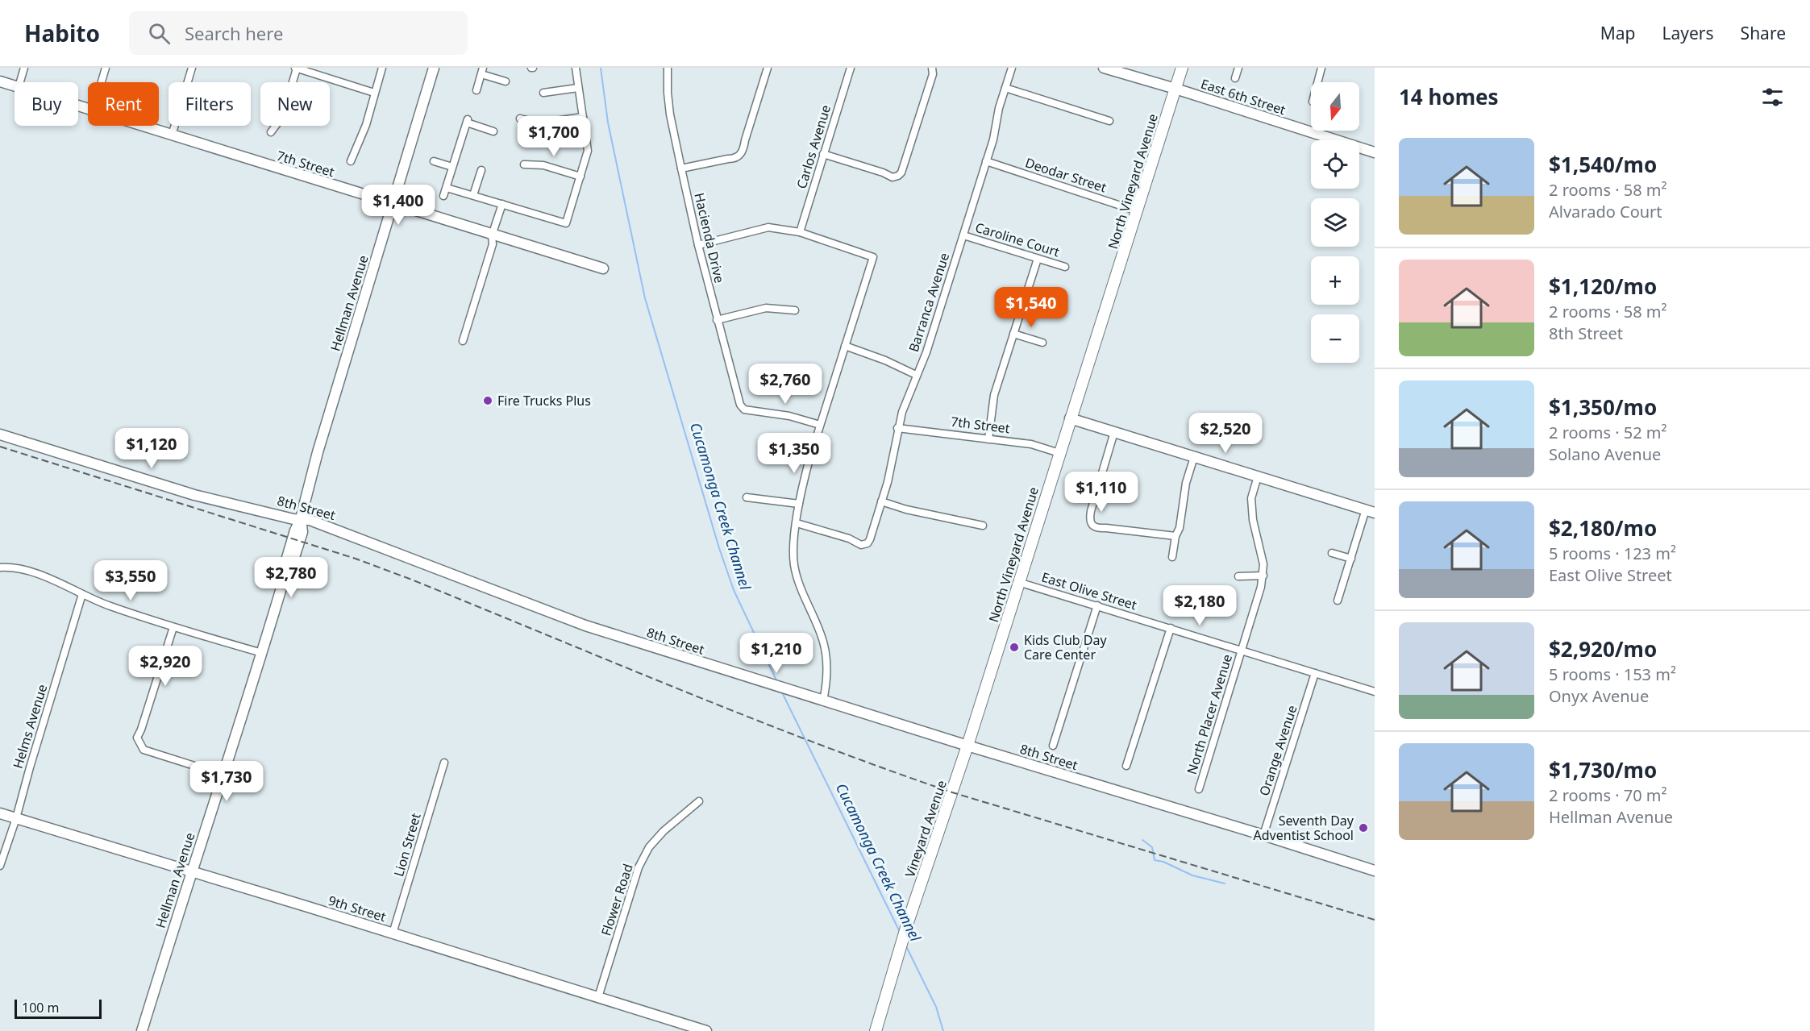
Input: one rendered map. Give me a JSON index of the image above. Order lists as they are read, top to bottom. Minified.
{"streets":{"main road":["North Vineyard Avenue","Vineyard Avenue"],"street":["East 6th Street","Carlos Avenue","7th Street","Deodar Street","Hacienda Drive","Caroline Court","Barranca Avenue","Hellman Avenue","8th Street","East Olive Street","North Placer Avenue","Helms Avenue","Orange Avenue","Lion Street","Flower Road","9th Street"]},"crossings":[["East 6th Street","North Vineyard Avenue"],["7th Street","North Vineyard Avenue"],["7th Street","Barranca Avenue"],["7th Street","Hellman Avenue"],["Deodar Street","North Vineyard Avenue"],["Deodar Street","Barranca Avenue"],["North Vineyard Avenue","8th Street"],["North Vineyard Avenue","East Olive Street"],["North Vineyard Avenue","Vineyard Avenue"],["Caroline Court","Barranca Avenue"],["Hellman Avenue","8th Street"],["Hellman Avenue","9th Street"],["8th Street","Orange Avenue"],["8th Street","Vineyard Avenue"],["East Olive Street","North Placer Avenue"],["East Olive Street","Orange Avenue"],["Helms Avenue","9th Street"],["Lion Street","9th Street"],["Flower Road","9th Street"]],"water":["Cucamonga Creek Channel"],"places":["Fire Trucks Plus","Kids Club Day Care Center","Seventh Day Adventist School"],"scale_bar":"100 m","north":"bottom","page":{"header":"Habito","search":"Search here","nav":["Map","Layers","Share"],"heading":"14 homes","map_buttons":["+","−"],"chip":["Buy","Rent","Filters","New"],"price":["$1,700","$1,400","$1,540","$2,760","$2,520","$1,120","$1,350","$1,110","$2,780","$3,550","$2,180","$1,210","$2,920","$1,730"],"list":[{"name":"$1,540/mo","note":"2 rooms · 58 m² · Alvarado Court"},{"name":"$1,120/mo","note":"2 rooms · 58 m² · 8th Street"},{"name":"$1,350/mo","note":"2 rooms · 52 m² · Solano Avenue"},{"name":"$2,180/mo","note":"5 rooms · 123 m² · East Olive Street"},{"name":"$2,920/mo","note":"5 rooms · 153 m² · Onyx Avenue"},{"name":"$1,730/mo","note":"2 rooms · 70 m² · Hellman Avenue"}],"scale":"100 m"}}
